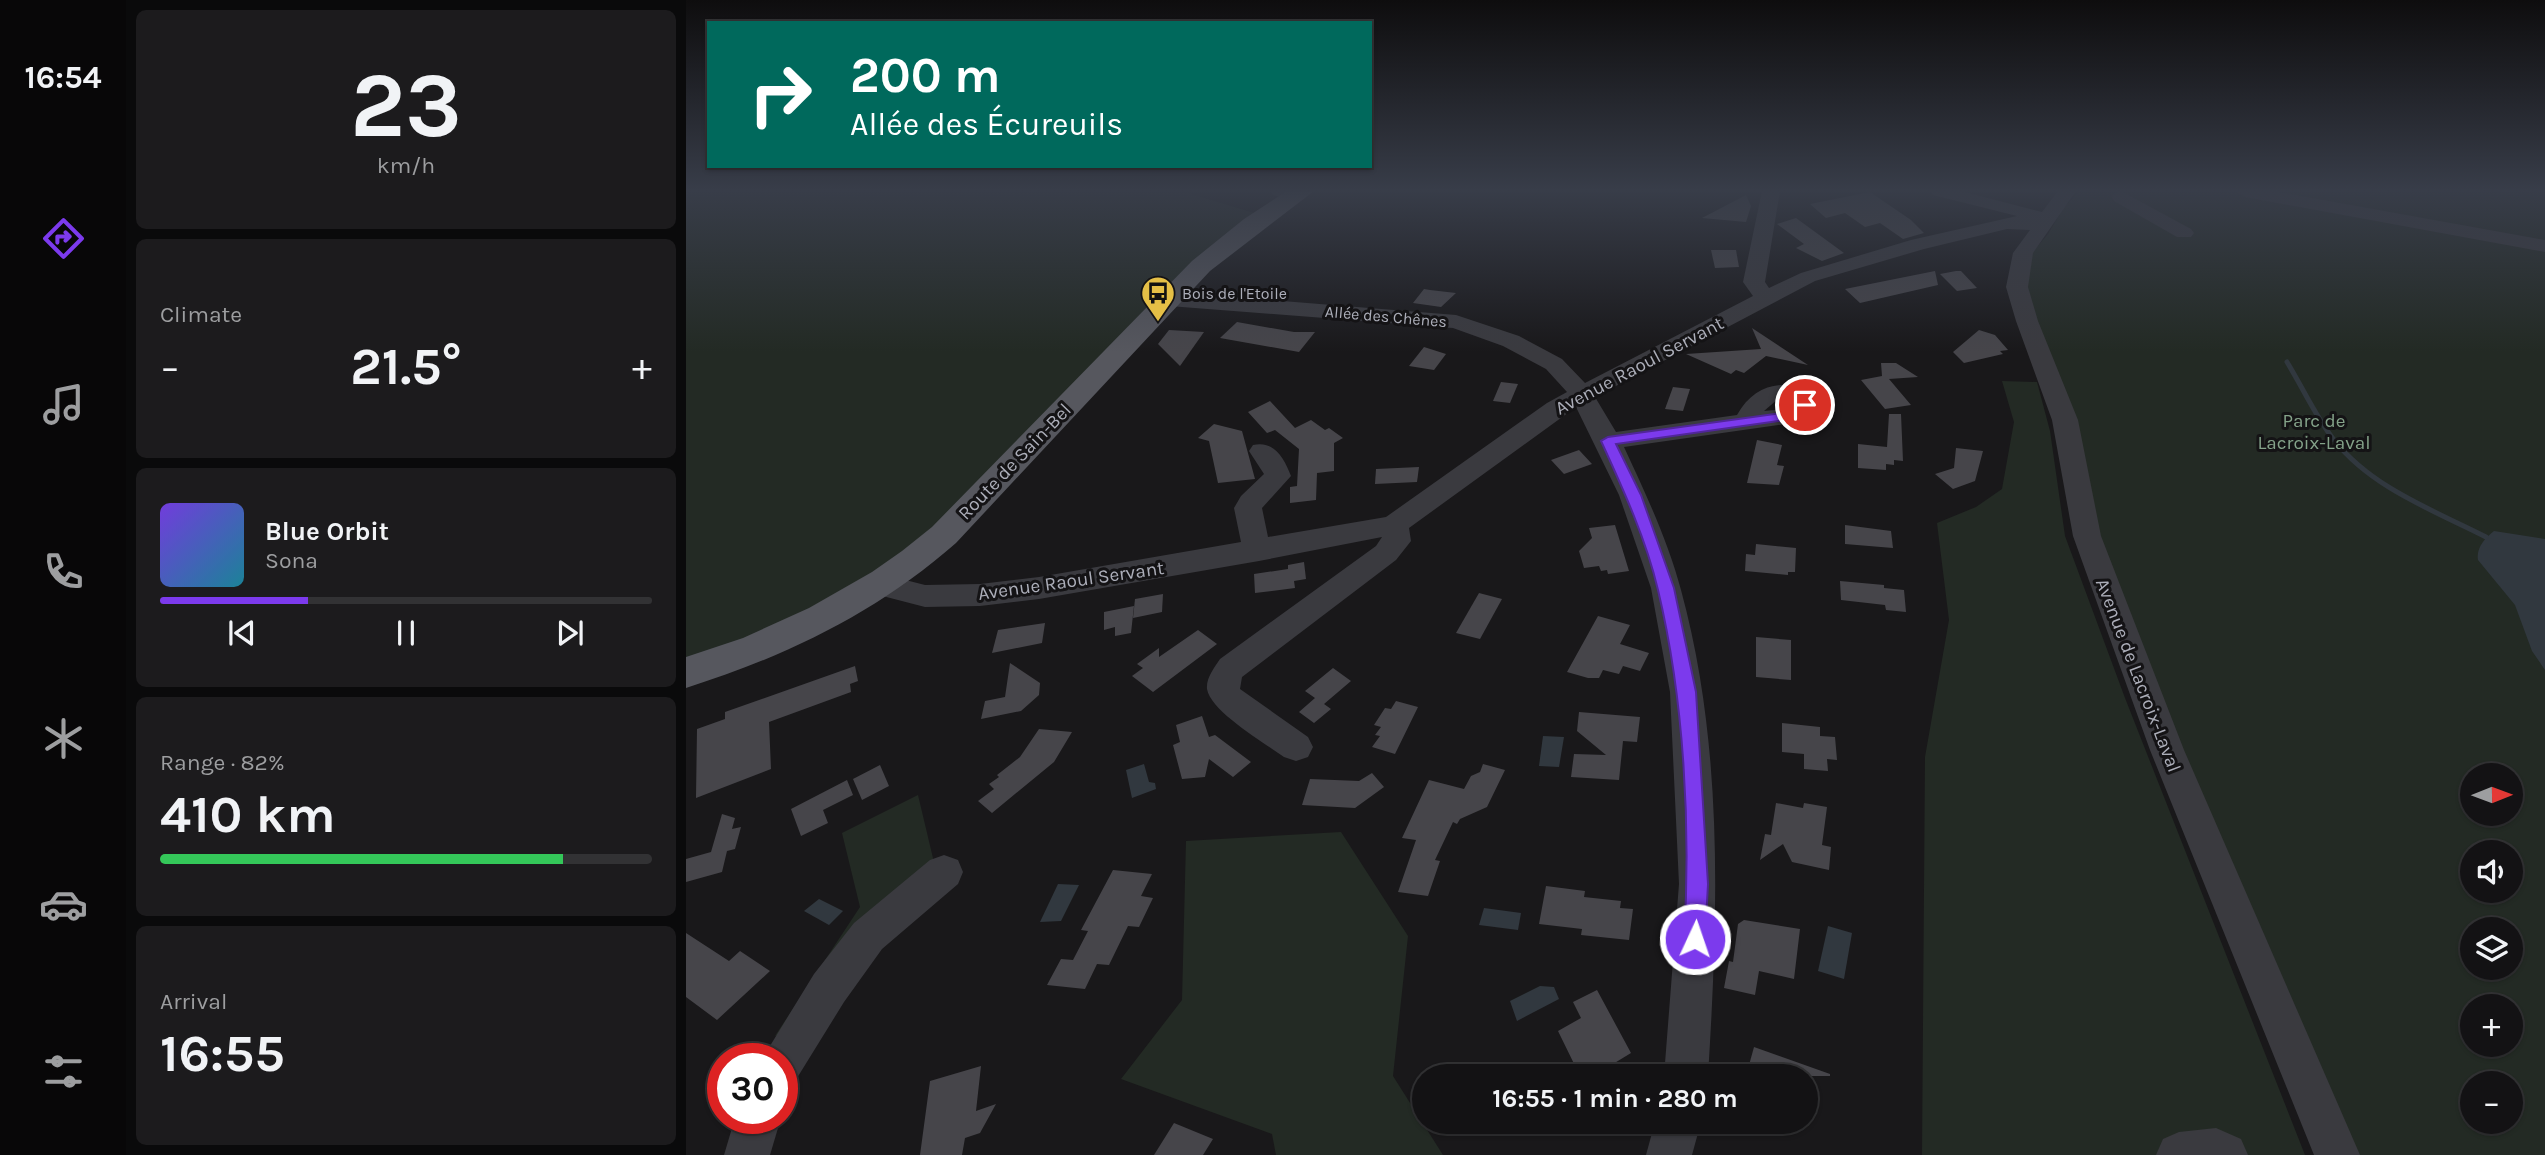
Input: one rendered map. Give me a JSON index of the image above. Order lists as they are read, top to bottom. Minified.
{"streets":{"main road":["Route de Sain-Bel"],"street":["Allée des Chênes","Avenue Raoul Servant","Avenue de Lacroix-Laval"]},"crossings":[["Allée des Chênes","Avenue Raoul Servant"],["Allée des Chênes","Route de Sain-Bel"],["Avenue Raoul Servant","Route de Sain-Bel"]],"parks":["Parc de Lacroix-Laval"],"places":{"bus stop":["Bois de l'Etoile"]},"north":"right","page":{"tabs":"16:54","tile":[["23","km/h"],"Climate",["Range · 82%","410 km"],["Arrival","16:55"]],"turn":["200 m","Allée des Écureuils"],"heat":["−","21.5°","+"],"song":["Blue Orbit","Sona"],"map_buttons":["+","−"],"limit":"30","trip":"16:55 · 1 min · 280 m"}}
